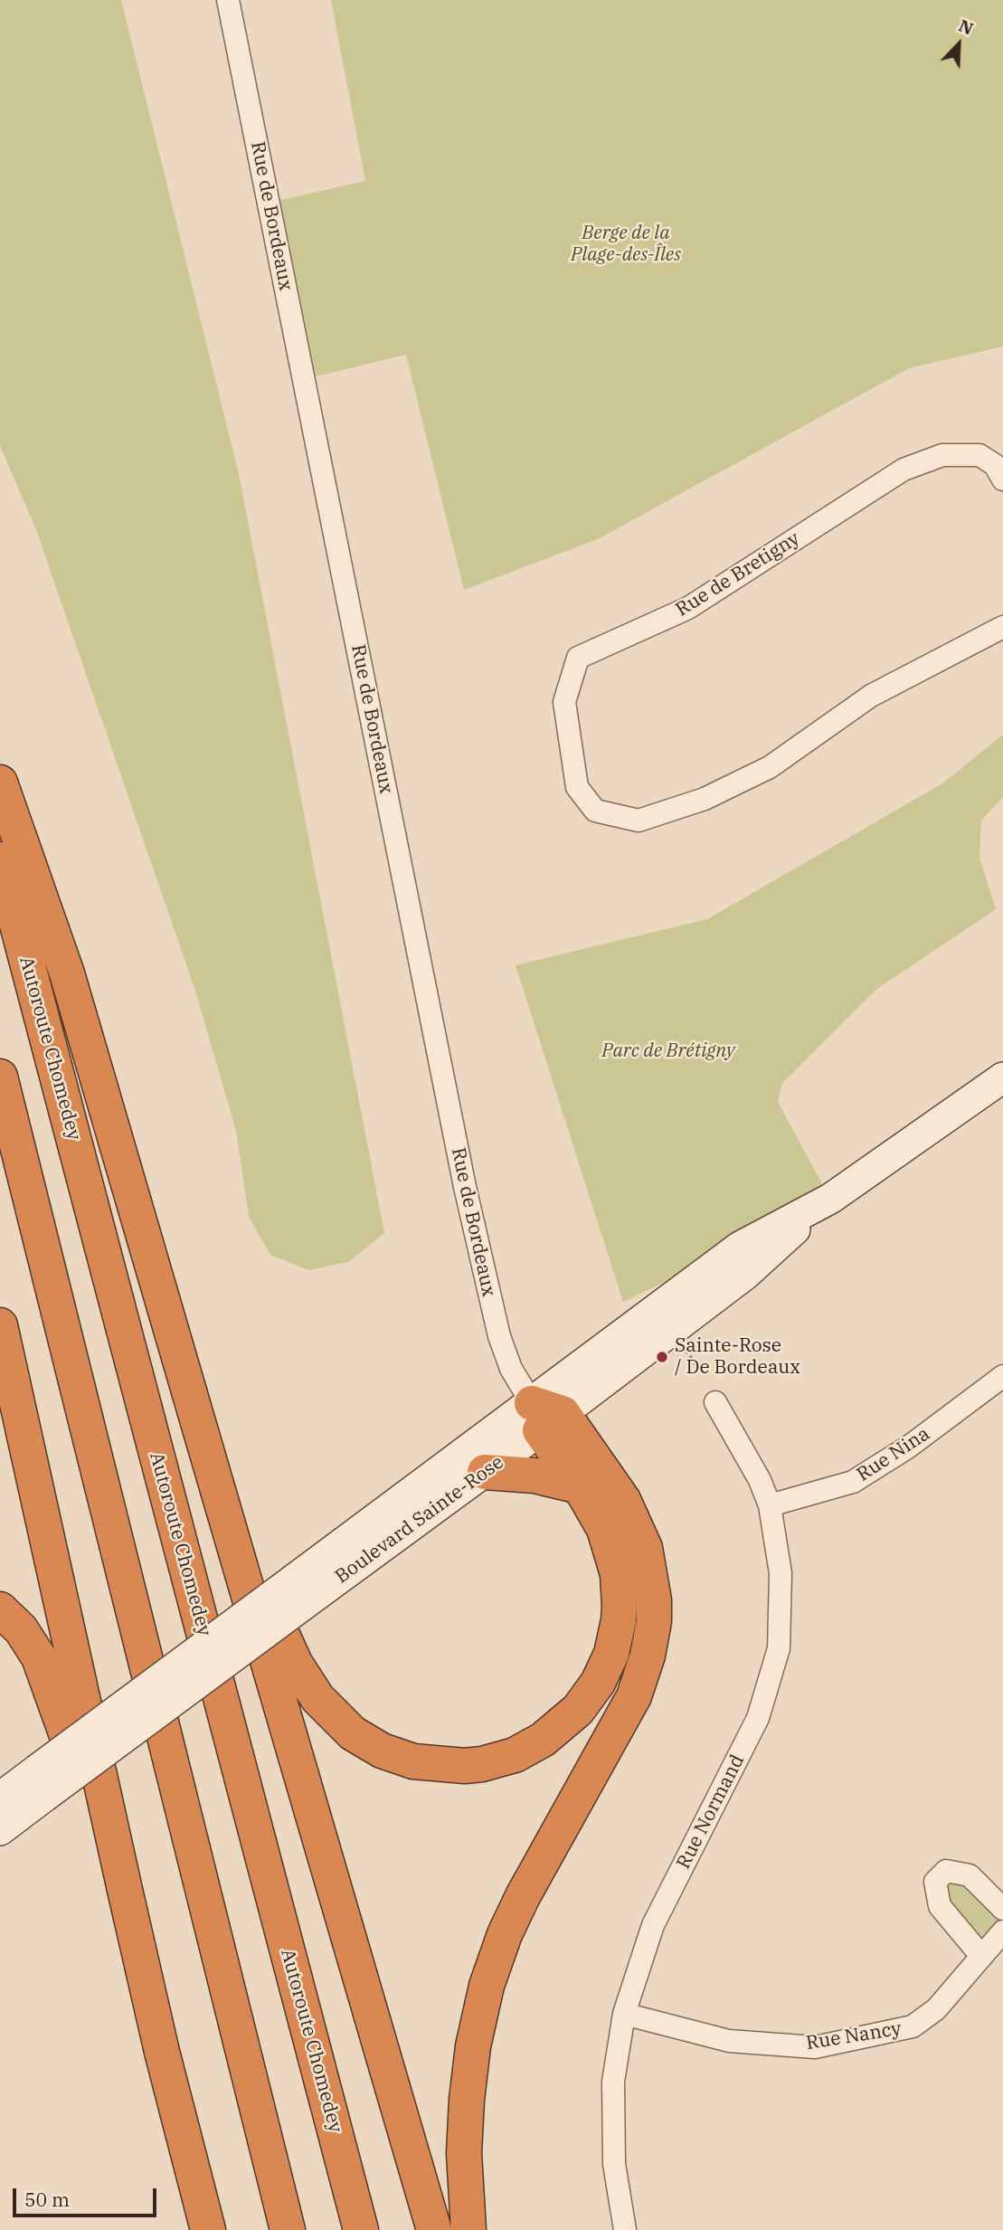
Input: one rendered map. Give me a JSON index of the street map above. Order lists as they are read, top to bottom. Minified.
{"streets":{"highway":["Autoroute Chomedey"],"street":["Rue de Bordeaux","Rue de Bretigny","Rue Nina","Boulevard Sainte-Rose","Rue Normand","Rue Nancy"]},"crossings":[["Rue de Bordeaux","Boulevard Sainte-Rose"],["Rue Nina","Rue Normand"],["Rue Normand","Rue Nancy"]],"parks":["Berge de la Plage-des-Îles","Parc de Brétigny"],"places":["Sainte-Rose / De Bordeaux"],"scale_bar":"50 m","north":"top right"}
